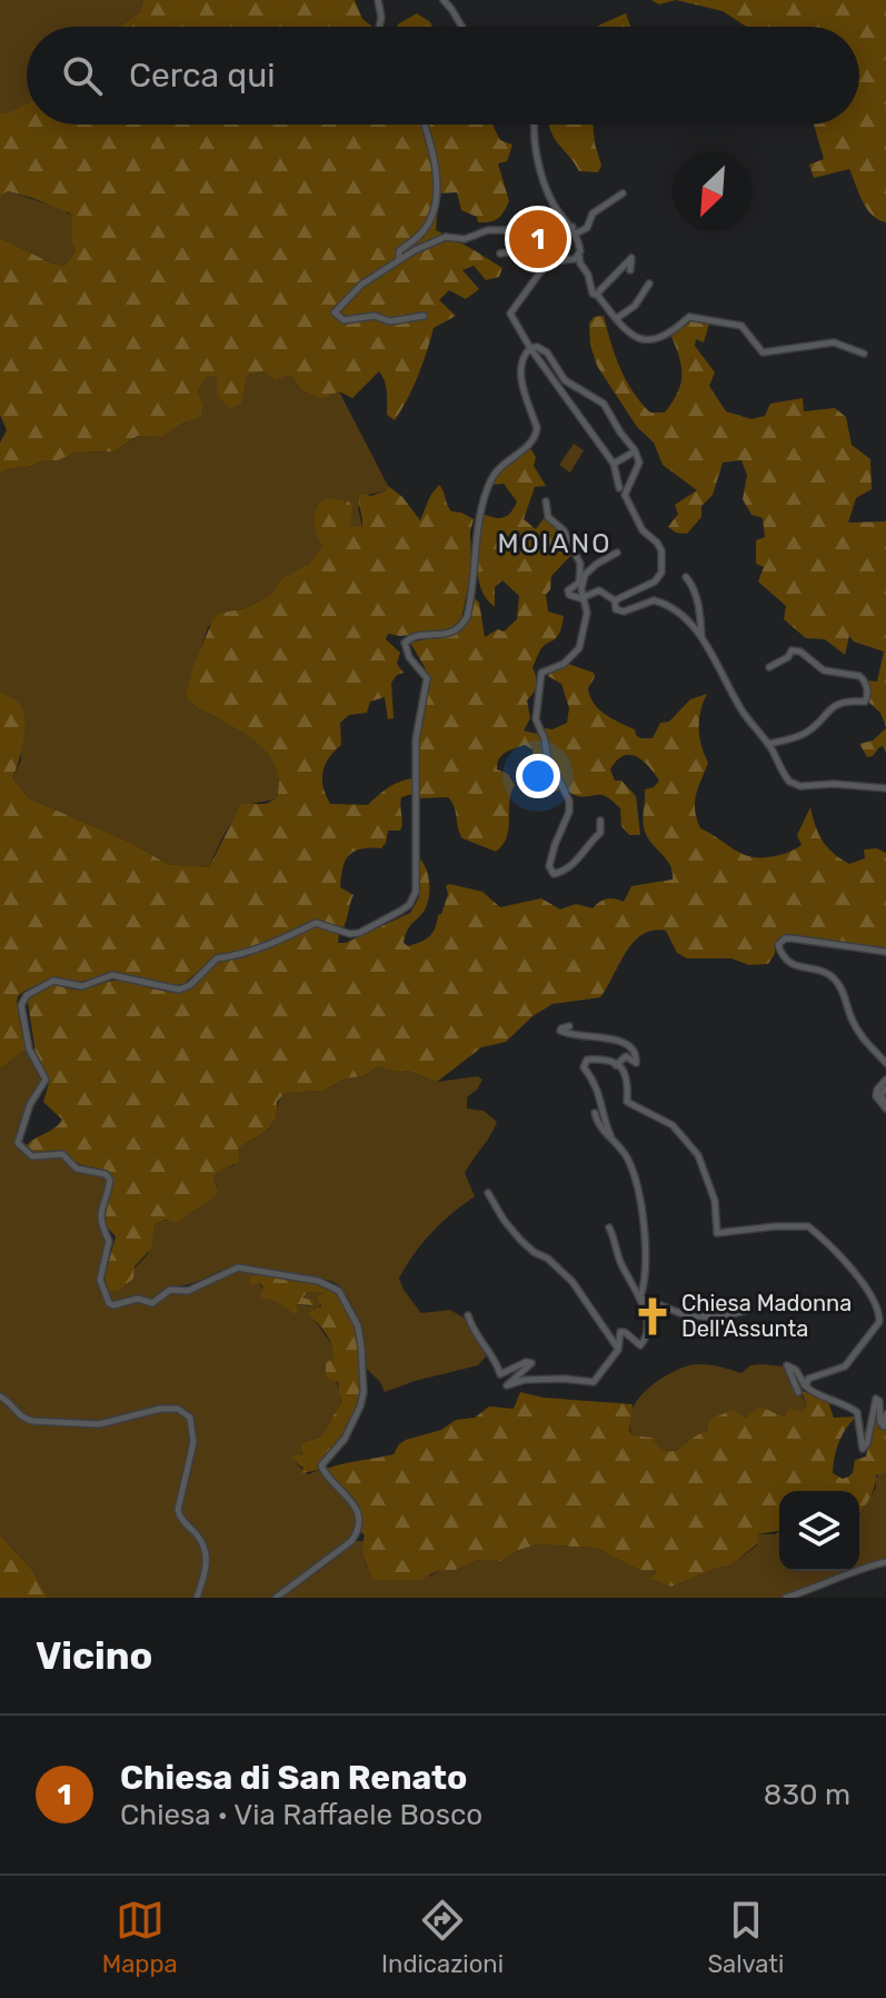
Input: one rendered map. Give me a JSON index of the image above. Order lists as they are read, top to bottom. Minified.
{"districts":["MOIANO"],"places":{"church":["Chiesa Madonna Dell'Assunta"]},"north":"bottom left","page":{"search":"Cerca qui","pins":"1","heading":"Vicino","list":[{"mark":"1","name":"Chiesa di San Renato","note":"Chiesa · Via Raffaele Bosco","value":"830 m"}],"nav":["Mappa","Indicazioni","Salvati"]}}
